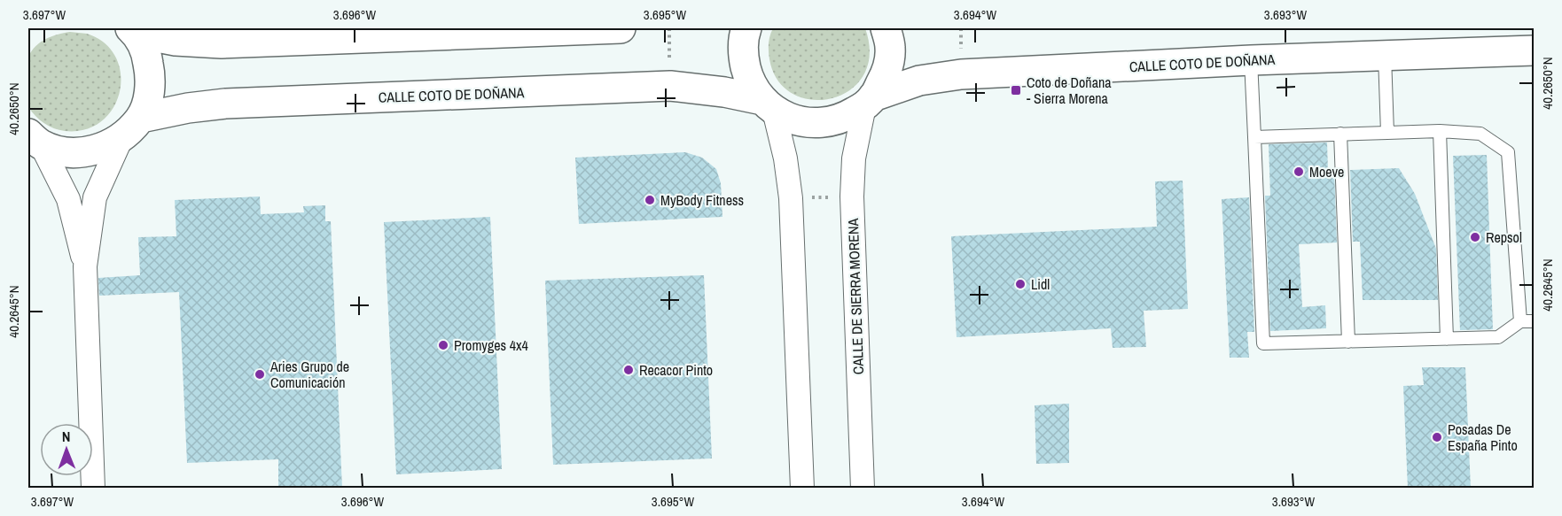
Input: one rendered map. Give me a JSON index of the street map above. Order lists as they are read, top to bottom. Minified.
{"streets":{"street":["CALLE COTO DE DOÑANA","CALLE DE SIERRA MORENA"]},"crossings":[["CALLE COTO DE DOÑANA","CALLE DE SIERRA MORENA"]],"places":{"transit":["Coto de Doñana - Sierra Morena"],"other":["Moeve","MyBody Fitness","Repsol","Lidl","Promyges 4x4","Recacor Pinto","Aries Grupo de Comunicación","Posadas De España Pinto"]},"north":"top","coordinates":["3.697°W","3.696°W","3.695°W","3.694°W","3.693°W","40.2650°N","40.2645°N"]}
